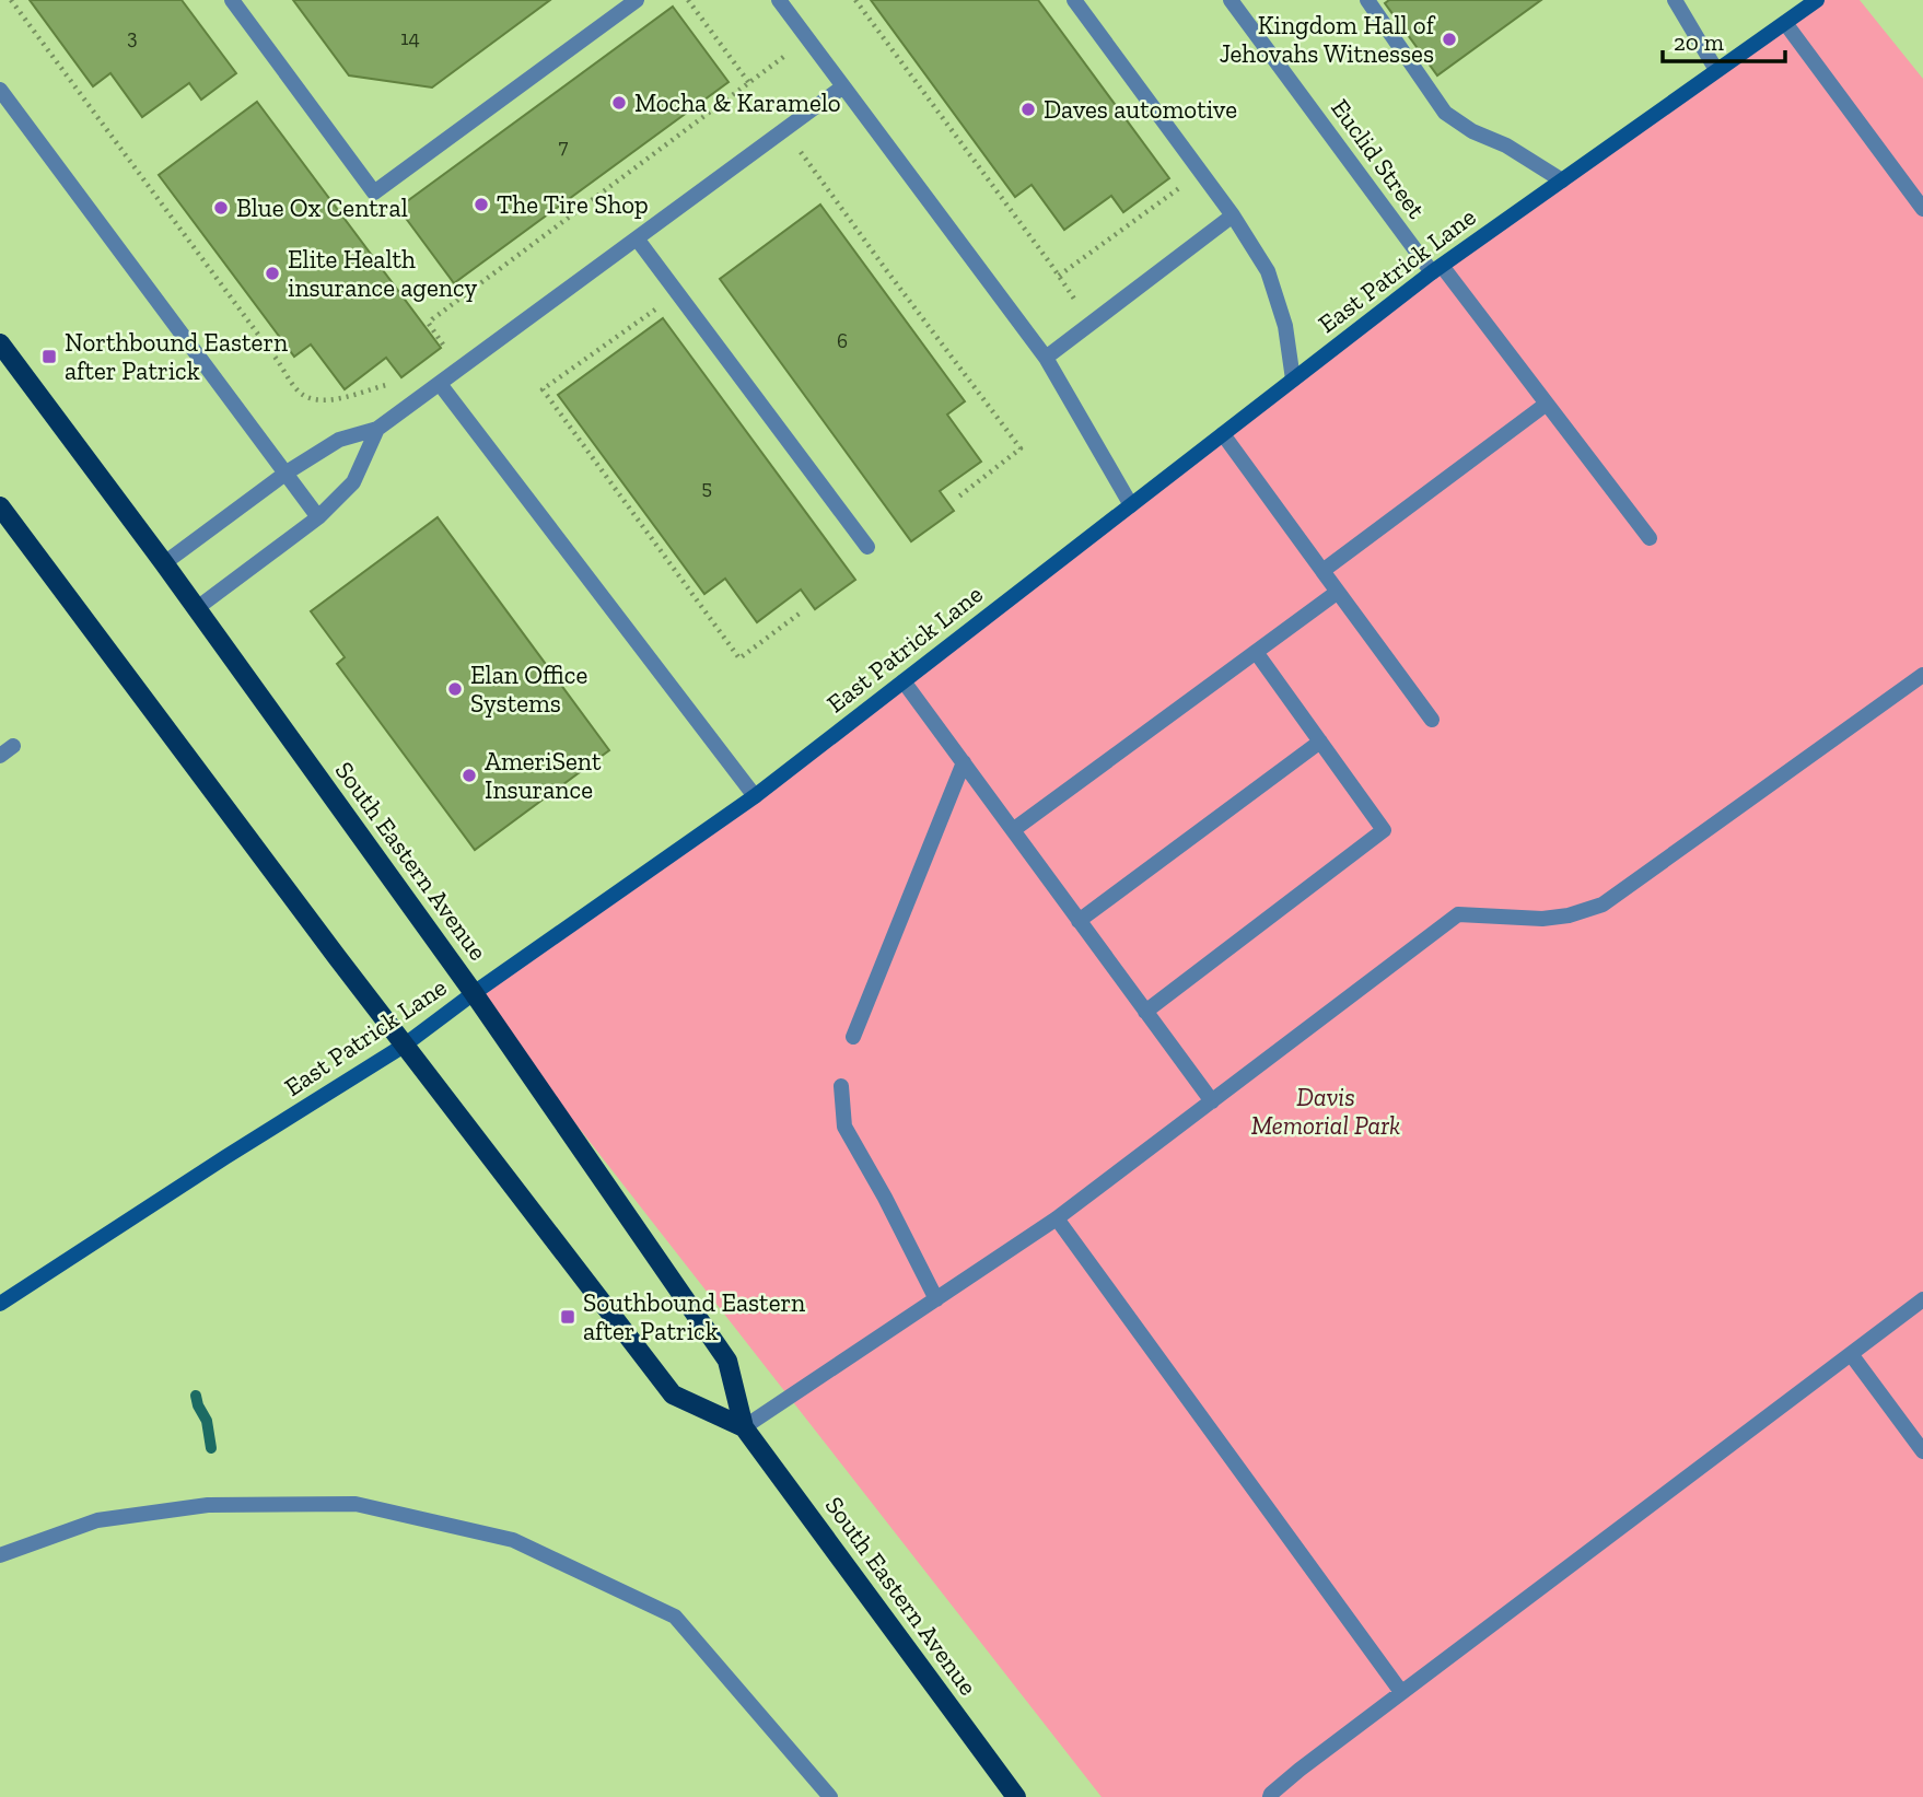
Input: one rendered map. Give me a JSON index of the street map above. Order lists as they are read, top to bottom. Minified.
{"streets":{"main road":["East Patrick Lane","South Eastern Avenue"],"street":["Euclid Street"]},"crossings":[["Euclid Street","East Patrick Lane"],["East Patrick Lane","South Eastern Avenue"]],"parks":["Davis Memorial Park"],"places":{"other":["Kingdom Hall of Jehovahs Witnesses","Mocha & Karamelo","Daves automotive","The Tire Shop","Blue Ox Central","Elite Health insurance agency","Elan Office Systems","AmeriSent Insurance"],"transit":["Northbound Eastern after Patrick","Southbound Eastern after Patrick"]},"house_numbers":["3","14","7","6","5"],"scale_bar":"20 m"}
